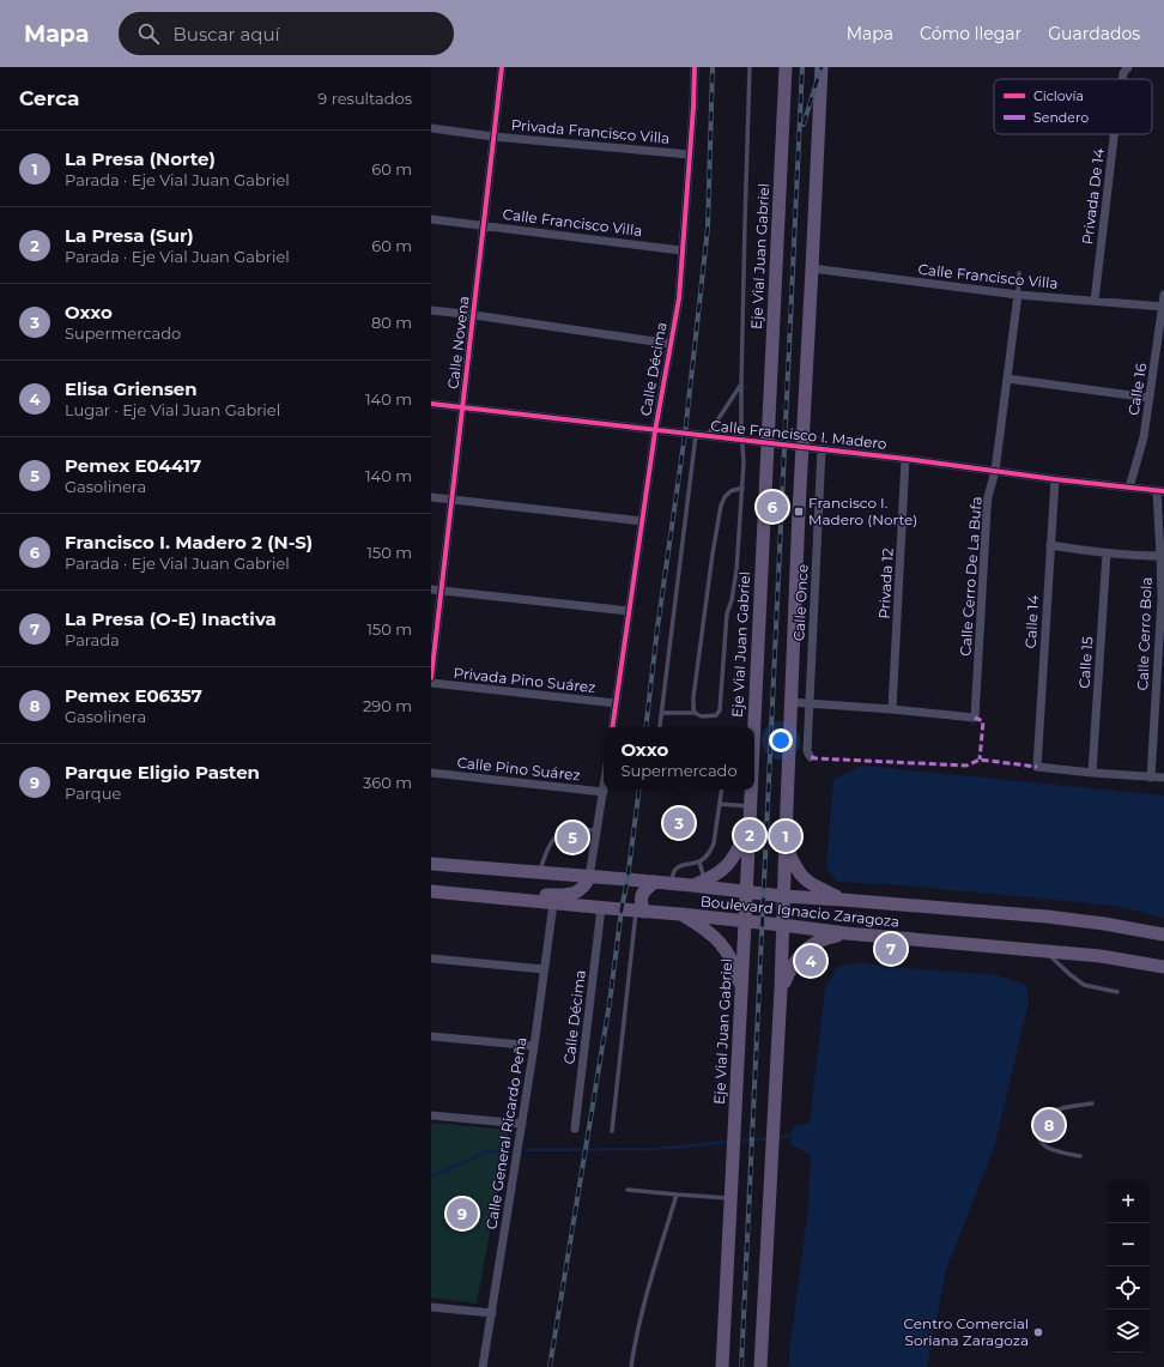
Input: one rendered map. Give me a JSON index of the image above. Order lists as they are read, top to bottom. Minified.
{"streets":{"main road":["Eje Vial Juan Gabriel","Boulevard Ignacio Zaragoza"],"street":["Privada Francisco Villa","Privada De 14","Calle Francisco Villa","Calle Novena","Calle Décima","Calle 16","Calle Francisco I. Madero","Calle Cerro De La Bufa","Privada 12","Calle Once","Calle 14","Calle Cerro Bola","Calle 15","Privada Pino Suárez","Calle Pino Suárez","Calle General Ricardo Peña"]},"crossings":[["Privada Francisco Villa","Calle Novena"],["Privada Francisco Villa","Calle Décima"],["Privada De 14","Calle Francisco Villa"],["Calle Francisco Villa","Calle Novena"],["Calle Francisco Villa","Calle Décima"],["Calle Francisco Villa","Calle 16"],["Calle Francisco Villa","Calle Cerro De La Bufa"],["Eje Vial Juan Gabriel","Calle Francisco I. Madero"],["Eje Vial Juan Gabriel","Boulevard Ignacio Zaragoza"],["Calle Novena","Calle Francisco I. Madero"],["Calle Décima","Calle Francisco I. Madero"],["Calle Décima","Privada Pino Suárez"],["Calle Décima","Boulevard Ignacio Zaragoza"],["Calle 16","Calle Francisco I. Madero"],["Calle Francisco I. Madero","Calle Cerro De La Bufa"],["Calle Francisco I. Madero","Privada 12"],["Calle Francisco I. Madero","Calle Once"],["Calle Francisco I. Madero","Calle 14"],["Calle Francisco I. Madero","Calle Cerro Bola"],["Calle Cerro De La Bufa","Privada 12"],["Calle 14","Calle 15"],["Boulevard Ignacio Zaragoza","Calle General Ricardo Peña"]],"places":{"transit":["Francisco I. Madero (Norte)"],"other":["Centro Comercial Soriana Zaragoza"]},"legend":["Ciclovía","Sendero"],"page":{"header":"Mapa","search":"Buscar aquí","nav":["Mapa","Cómo llegar","Guardados"],"heading":["Cerca","9 resultados"],"list":[{"mark":"1","name":"La Presa (Norte)","note":"Parada · Eje Vial Juan Gabriel","value":"60 m"},{"mark":"2","name":"La Presa (Sur)","note":"Parada · Eje Vial Juan Gabriel","value":"60 m"},{"mark":"3","name":"Oxxo","note":"Supermercado","value":"80 m"},{"mark":"4","name":"Elisa Griensen","note":"Lugar · Eje Vial Juan Gabriel","value":"140 m"},{"mark":"5","name":"Pemex E04417","note":"Gasolinera","value":"140 m"},{"mark":"6","name":"Francisco I. Madero 2 (N-S)","note":"Parada · Eje Vial Juan Gabriel","value":"150 m"},{"mark":"7","name":"La Presa (O-E) Inactiva","note":"Parada","value":"150 m"},{"mark":"8","name":"Pemex E06357","note":"Gasolinera","value":"290 m"},{"mark":"9","name":"Parque Eligio Pasten","note":"Parque","value":"360 m"}],"pins":["6","3","2","1","5","7","4","8","9"],"popup":["Oxxo","Supermercado"],"map_buttons":["+","−"]}}
